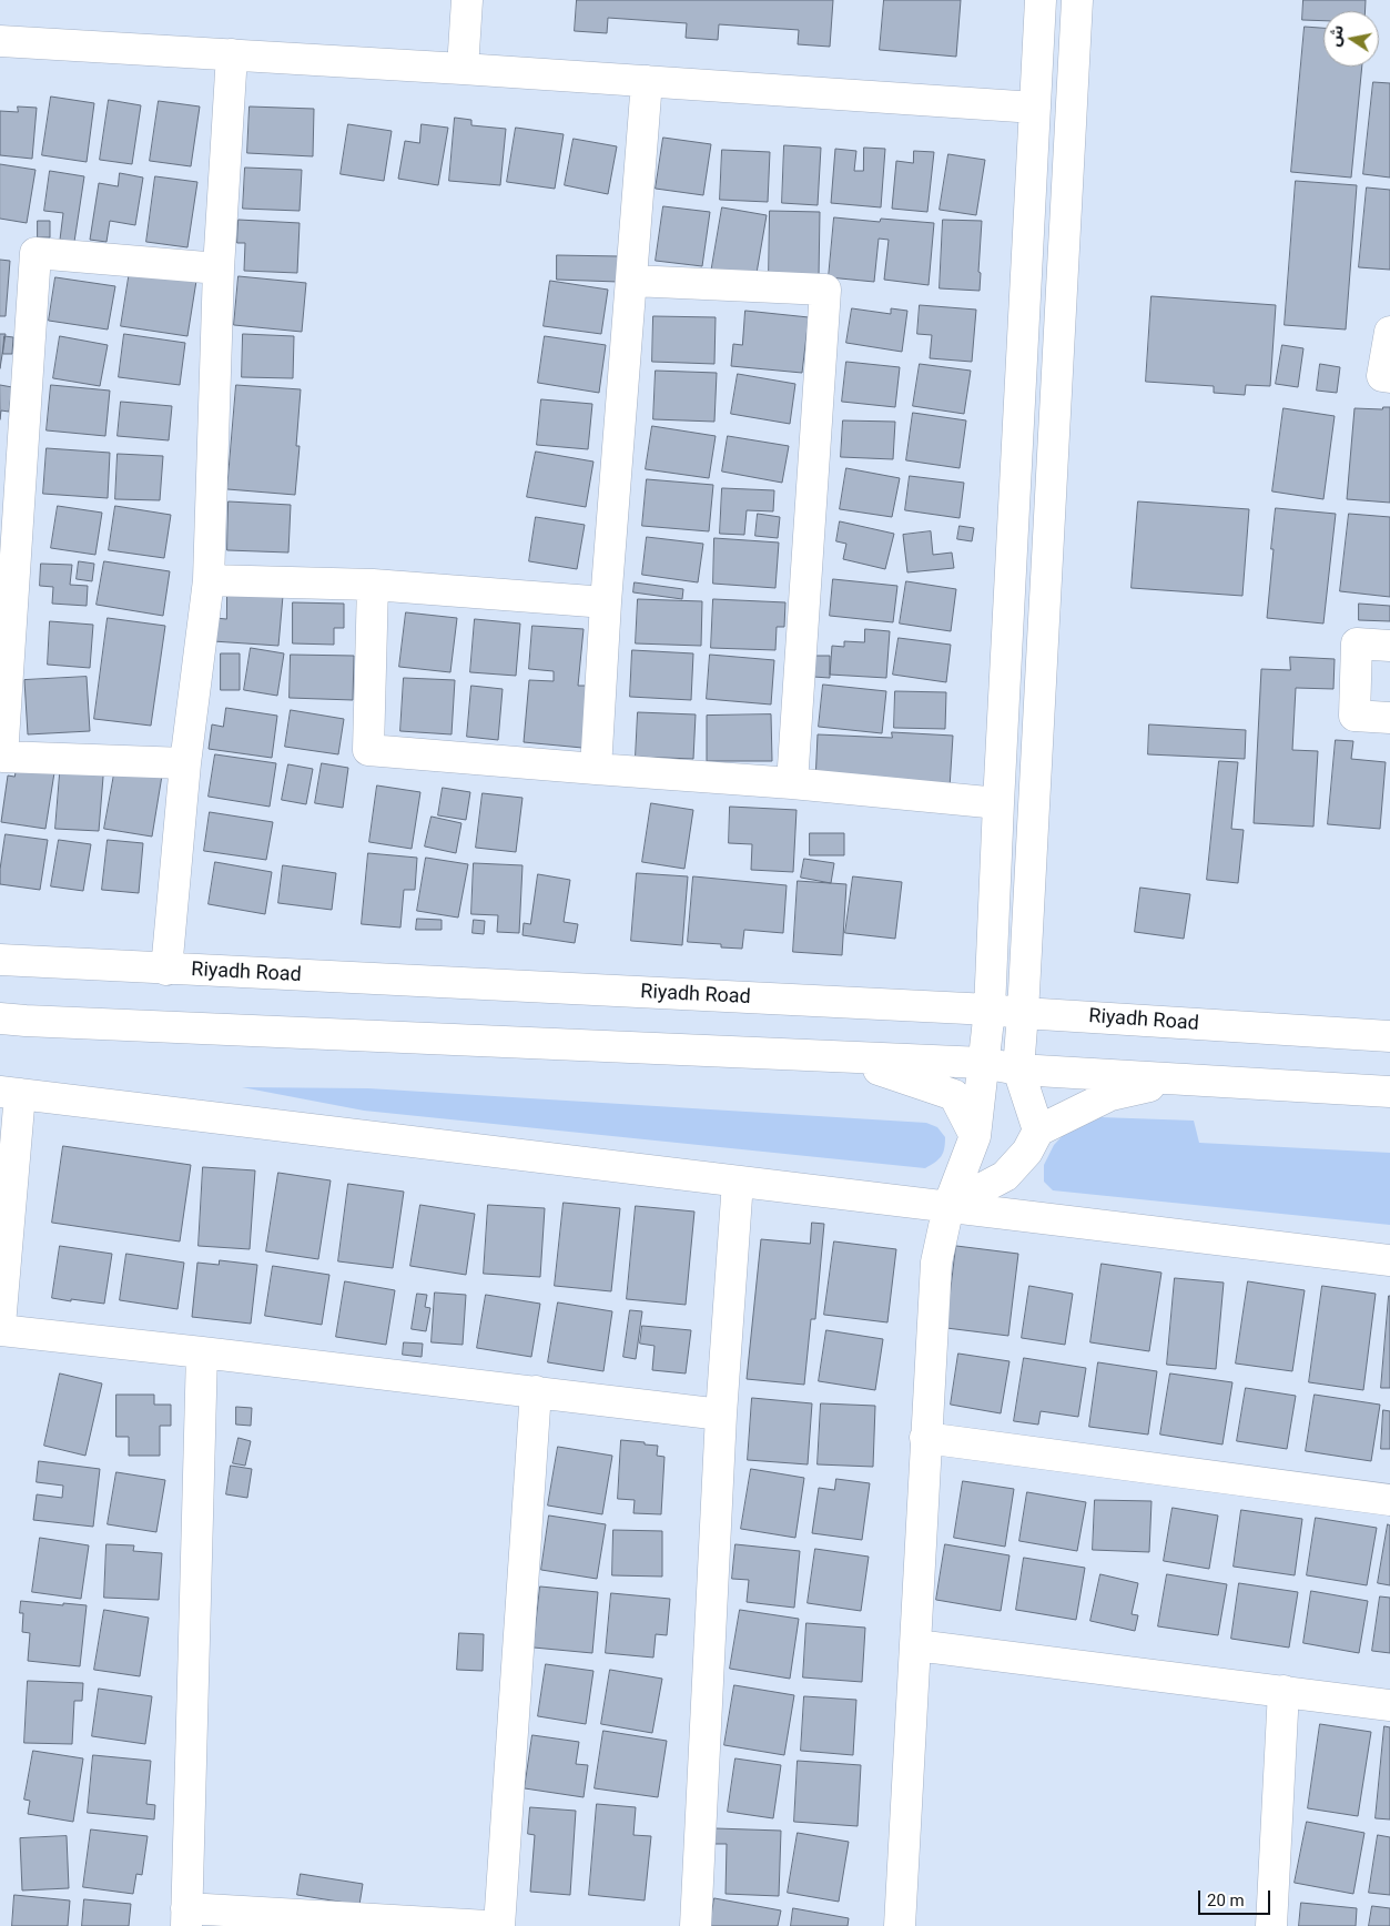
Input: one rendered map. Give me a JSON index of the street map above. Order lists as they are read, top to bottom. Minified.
{"streets":{"street":["Riyadh Road"]},"scale_bar":"20 m","north":"left"}
